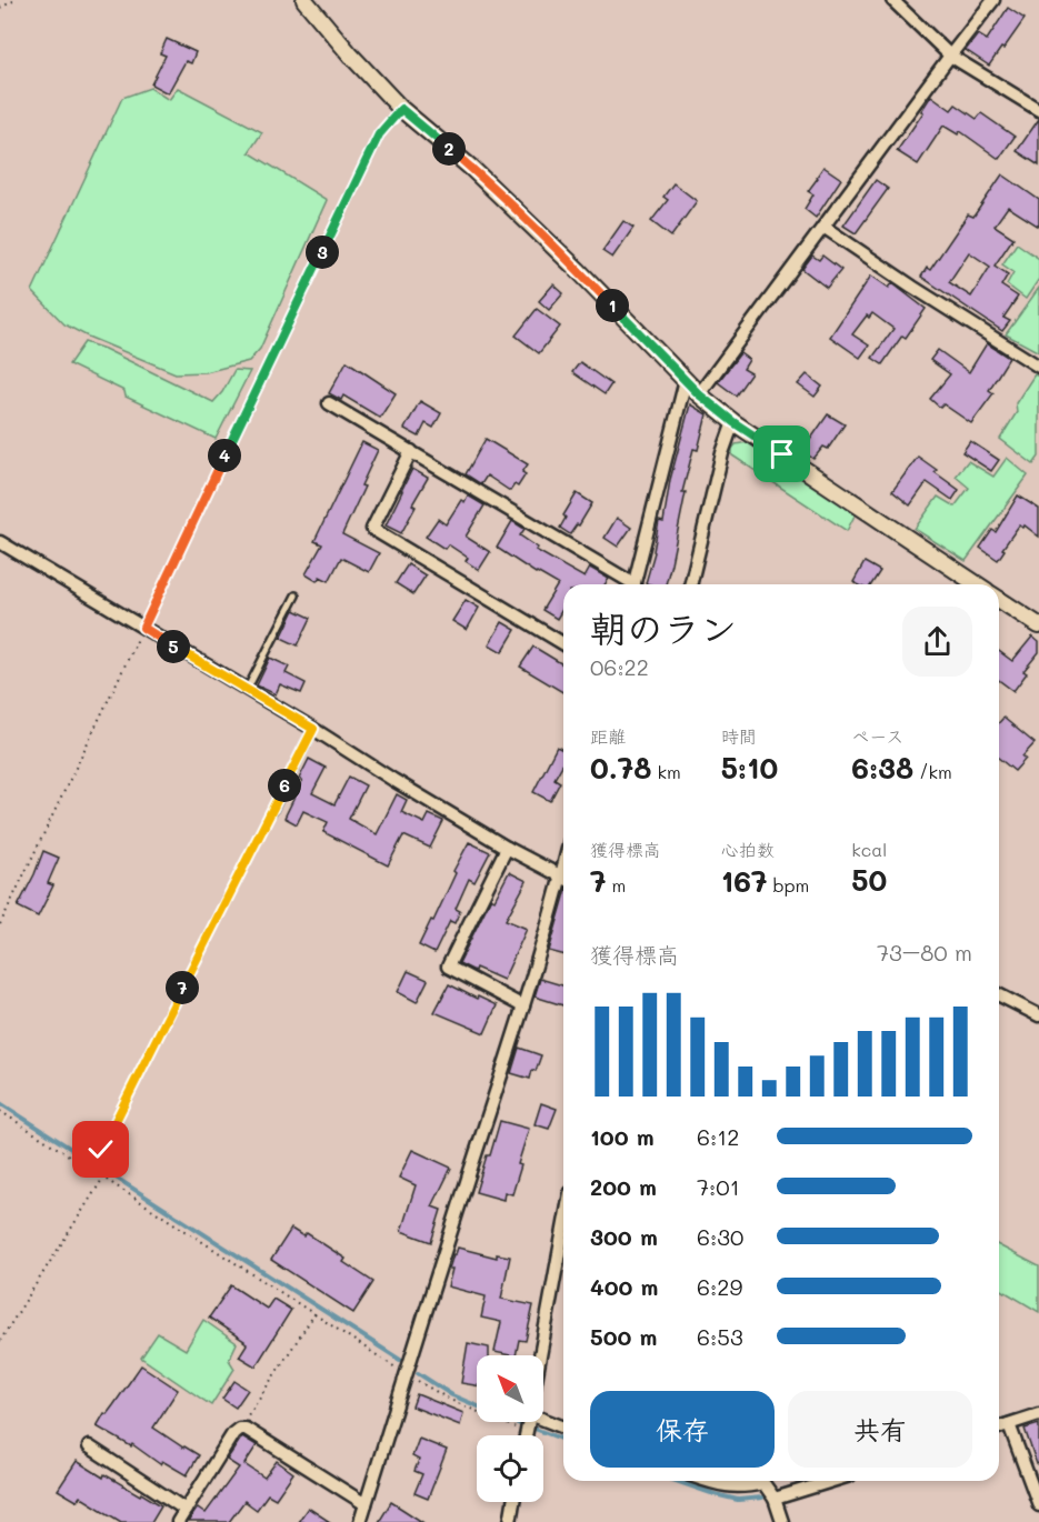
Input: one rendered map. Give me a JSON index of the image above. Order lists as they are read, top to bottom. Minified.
{"north":"top left","page":{"pins":["2","3","1","4","5","6","7"],"heading":["朝のラン","06:22"],"stats":[["距離","0.78 km"],["時間","5:10"],["ペース","6:38 /km"],["獲得標高","7 m"],["心拍数","167 bpm"],["kcal","50"]],"chart":["獲得標高","73–80 m"],"list":[{"name":"100 m","note":"6:12"},{"name":"200 m","note":"7:01"},{"name":"300 m","note":"6:30"},{"name":"400 m","note":"6:29"},{"name":"500 m","note":"6:53"}],"buttons":["保存","共有"]}}
